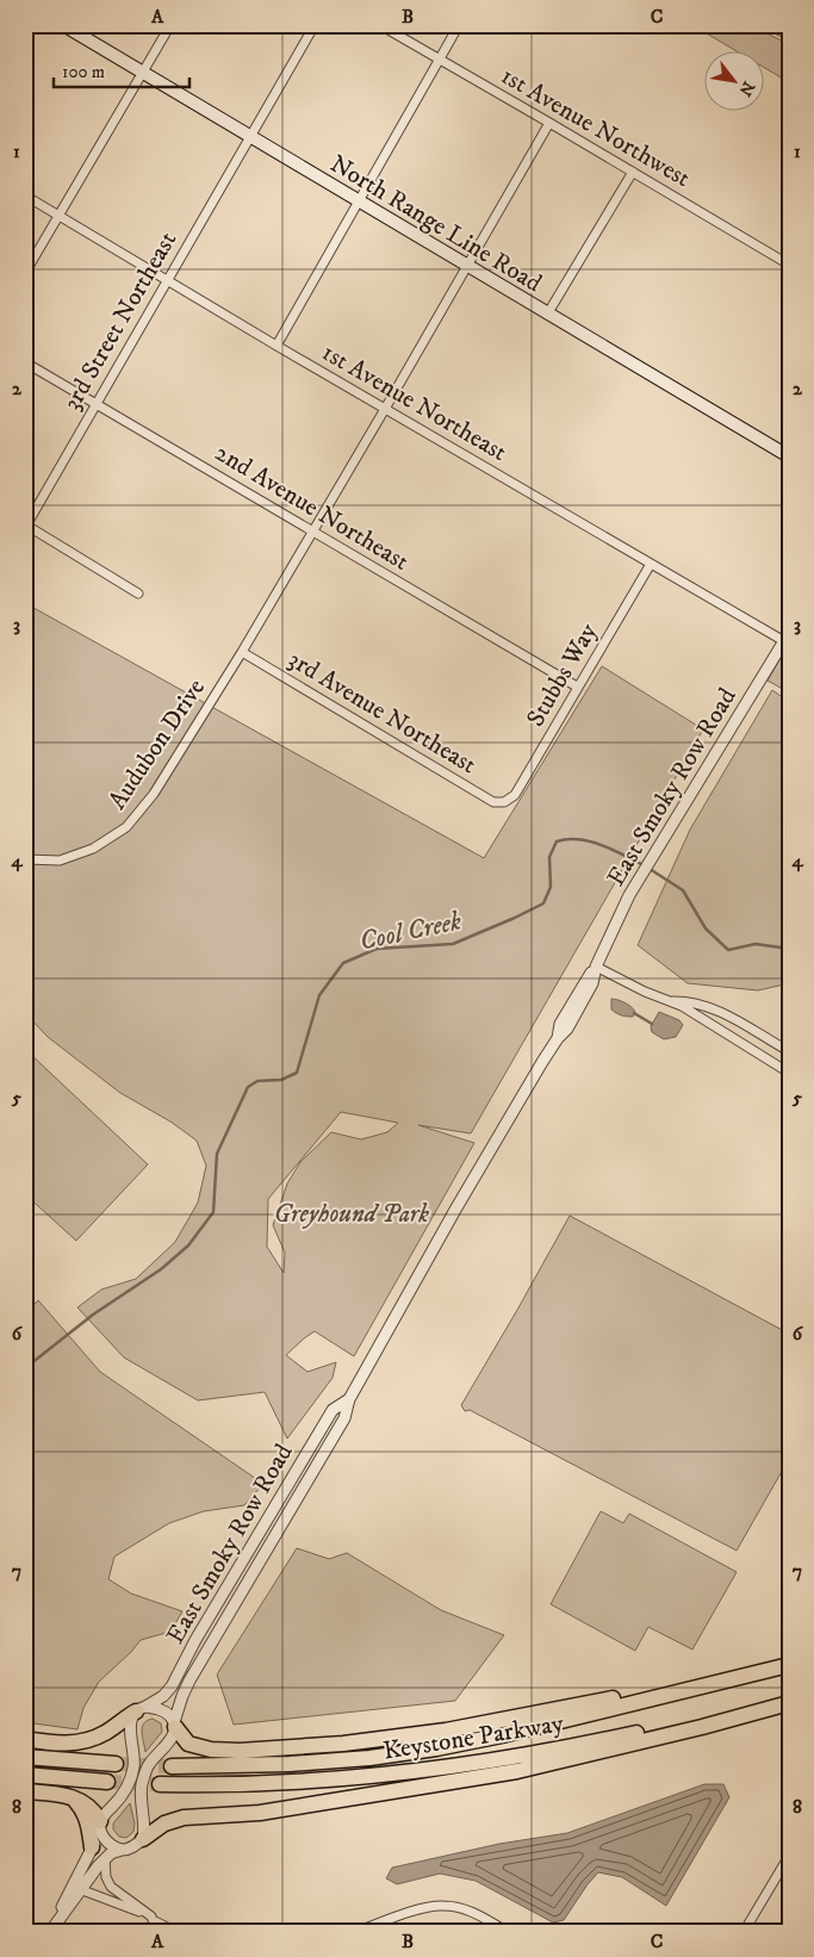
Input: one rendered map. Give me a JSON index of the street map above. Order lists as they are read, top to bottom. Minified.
{"streets":{"highway":["Keystone Parkway"],"main road":["North Range Line Road"],"street":["1st Avenue Northwest","3rd Street Northeast","1st Avenue Northeast","2nd Avenue Northeast","Stubbs Way","3rd Avenue Northeast","Audubon Drive","East Smoky Row Road"]},"crossings":[["1st Avenue Northwest","Audubon Drive"],["North Range Line Road","3rd Street Northeast"],["North Range Line Road","Audubon Drive"],["3rd Street Northeast","1st Avenue Northeast"],["3rd Street Northeast","2nd Avenue Northeast"],["1st Avenue Northeast","Stubbs Way"],["1st Avenue Northeast","Audubon Drive"],["1st Avenue Northeast","East Smoky Row Road"],["2nd Avenue Northeast","Stubbs Way"],["2nd Avenue Northeast","Audubon Drive"],["Stubbs Way","3rd Avenue Northeast"],["3rd Avenue Northeast","Audubon Drive"]],"water":["Cool Creek"],"parks":["Greyhound Park"],"scale_bar":"100 m","north":"bottom right","grid":{"columns":["A","B","C"],"rows":["1","2","3","4","5","6","7","8"]}}
